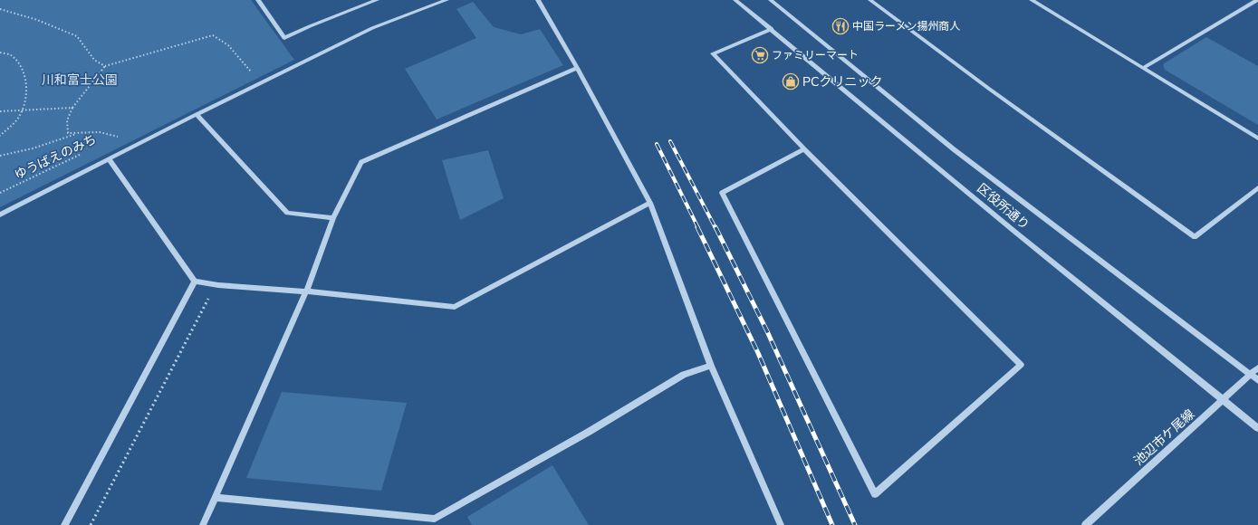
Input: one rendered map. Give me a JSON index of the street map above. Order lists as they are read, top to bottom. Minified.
{"streets":{"street":["区役所通り","池辺市ケ尾線"],"path":["ゆうばえのみち"]},"crossings":[["区役所通り","池辺市ケ尾線"]],"parks":["川和富士公園"],"places":{"restaurant":["中国ラーメン揚州商人"],"supermarket":["ファミリーマート"],"shop":["PCクリニック"]}}
